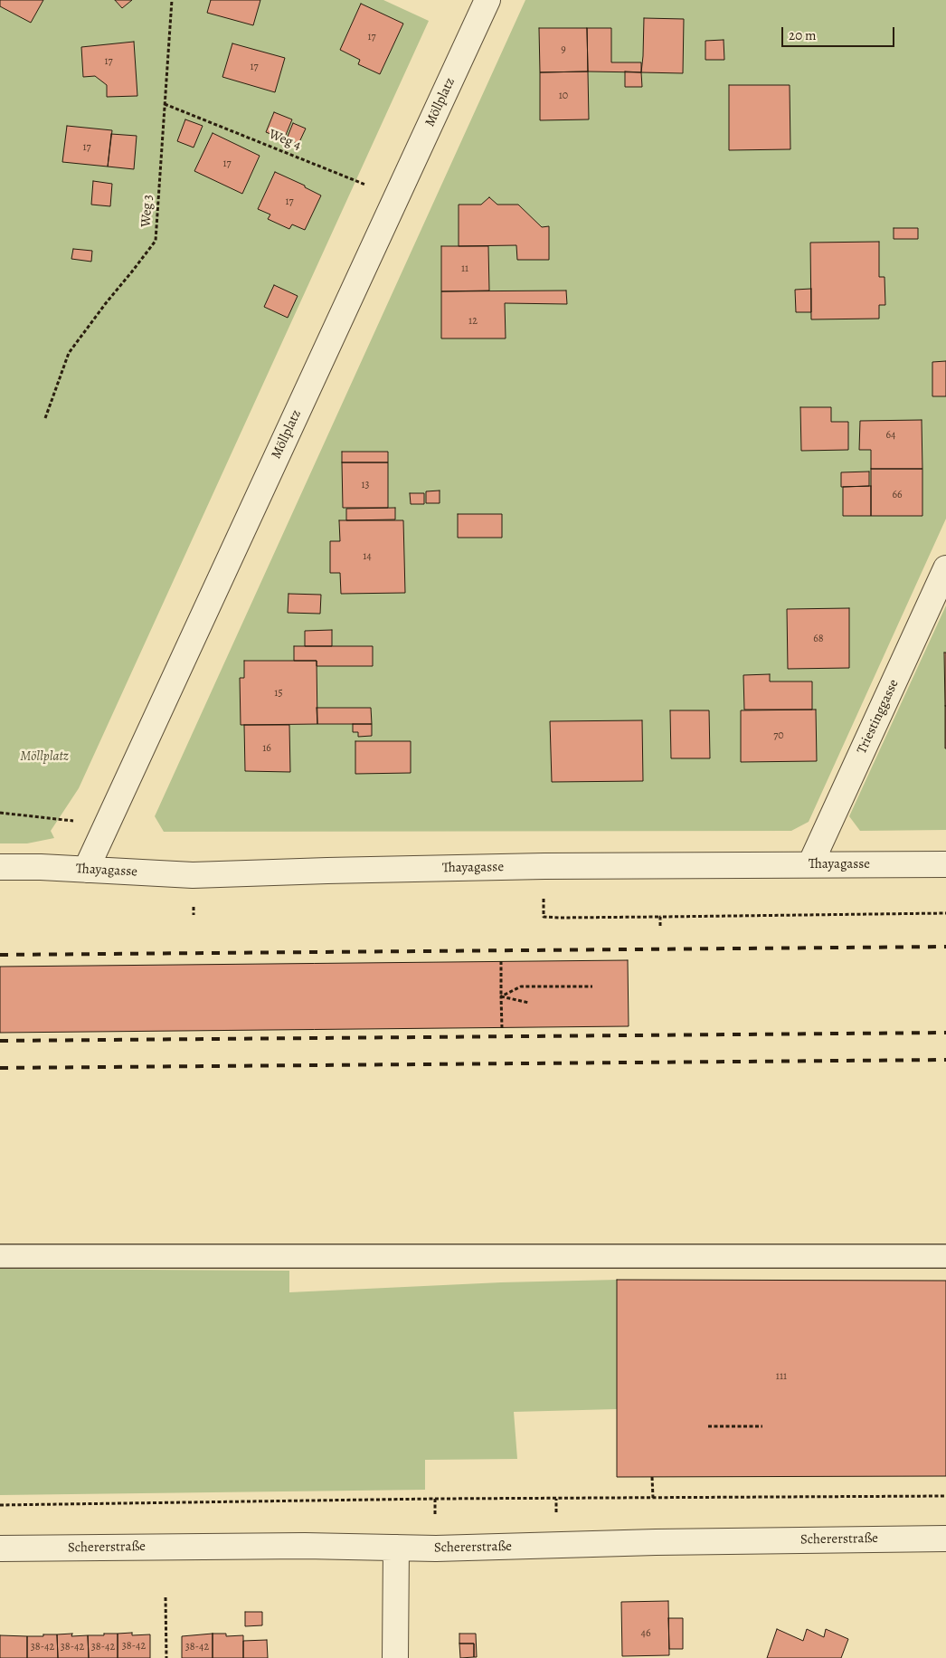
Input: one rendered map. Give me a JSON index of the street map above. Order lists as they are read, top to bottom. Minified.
{"streets":{"street":["Möllplatz","Triestinggasse","Thayagasse","Schererstraße"],"path":["Weg 4","Weg 3"]},"crossings":[["Möllplatz","Weg 4"],["Möllplatz","Thayagasse"],["Weg 4","Weg 3"],["Triestinggasse","Thayagasse"]],"parks":["Möllplatz"],"house_numbers":["17","9","17","17","10","17","17","17","11","12","64","13","66","14","68","15","70","16","111","46","38-42","38-42","38-42","38-42","38-42"],"scale_bar":"20 m"}
